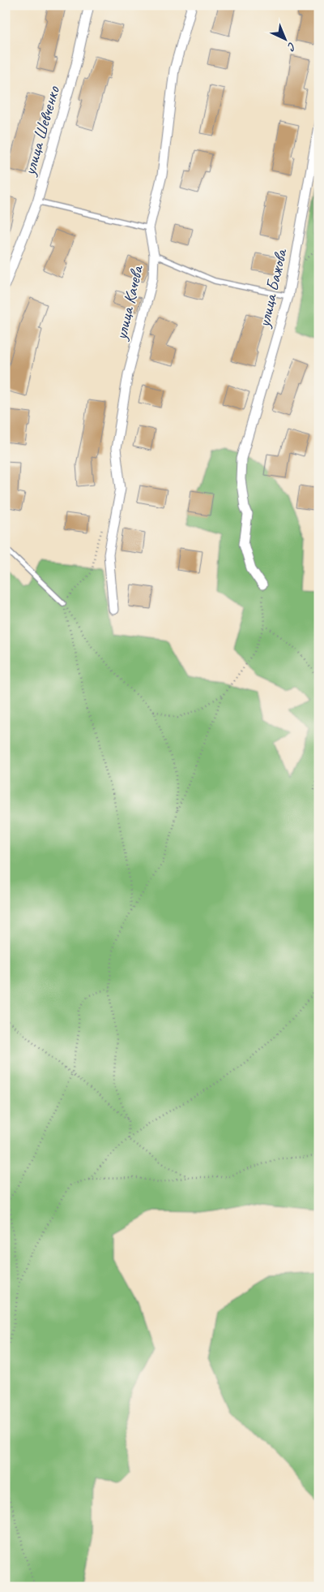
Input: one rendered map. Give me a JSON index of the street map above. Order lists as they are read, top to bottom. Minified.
{"streets":{"street":["улица Шевченко","улица Бажова","улица Качева"]},"north":"bottom right"}
